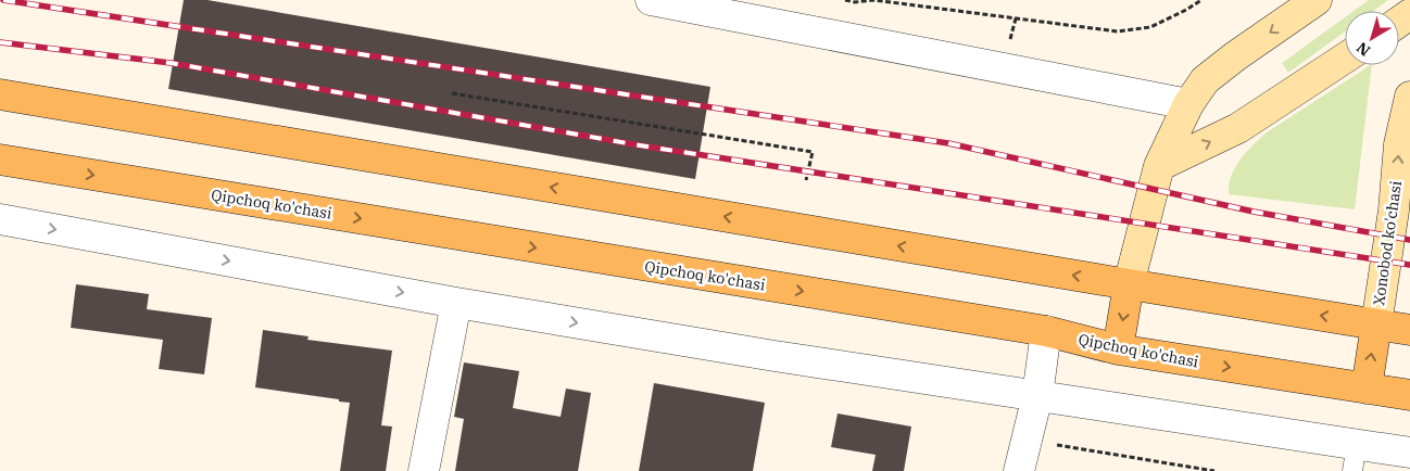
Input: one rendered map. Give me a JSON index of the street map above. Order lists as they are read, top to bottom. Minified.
{"streets":{"main road":["Qipchoq ko'chasi"],"street":["Xonobod ko'chasi"]},"north":"bottom left"}
